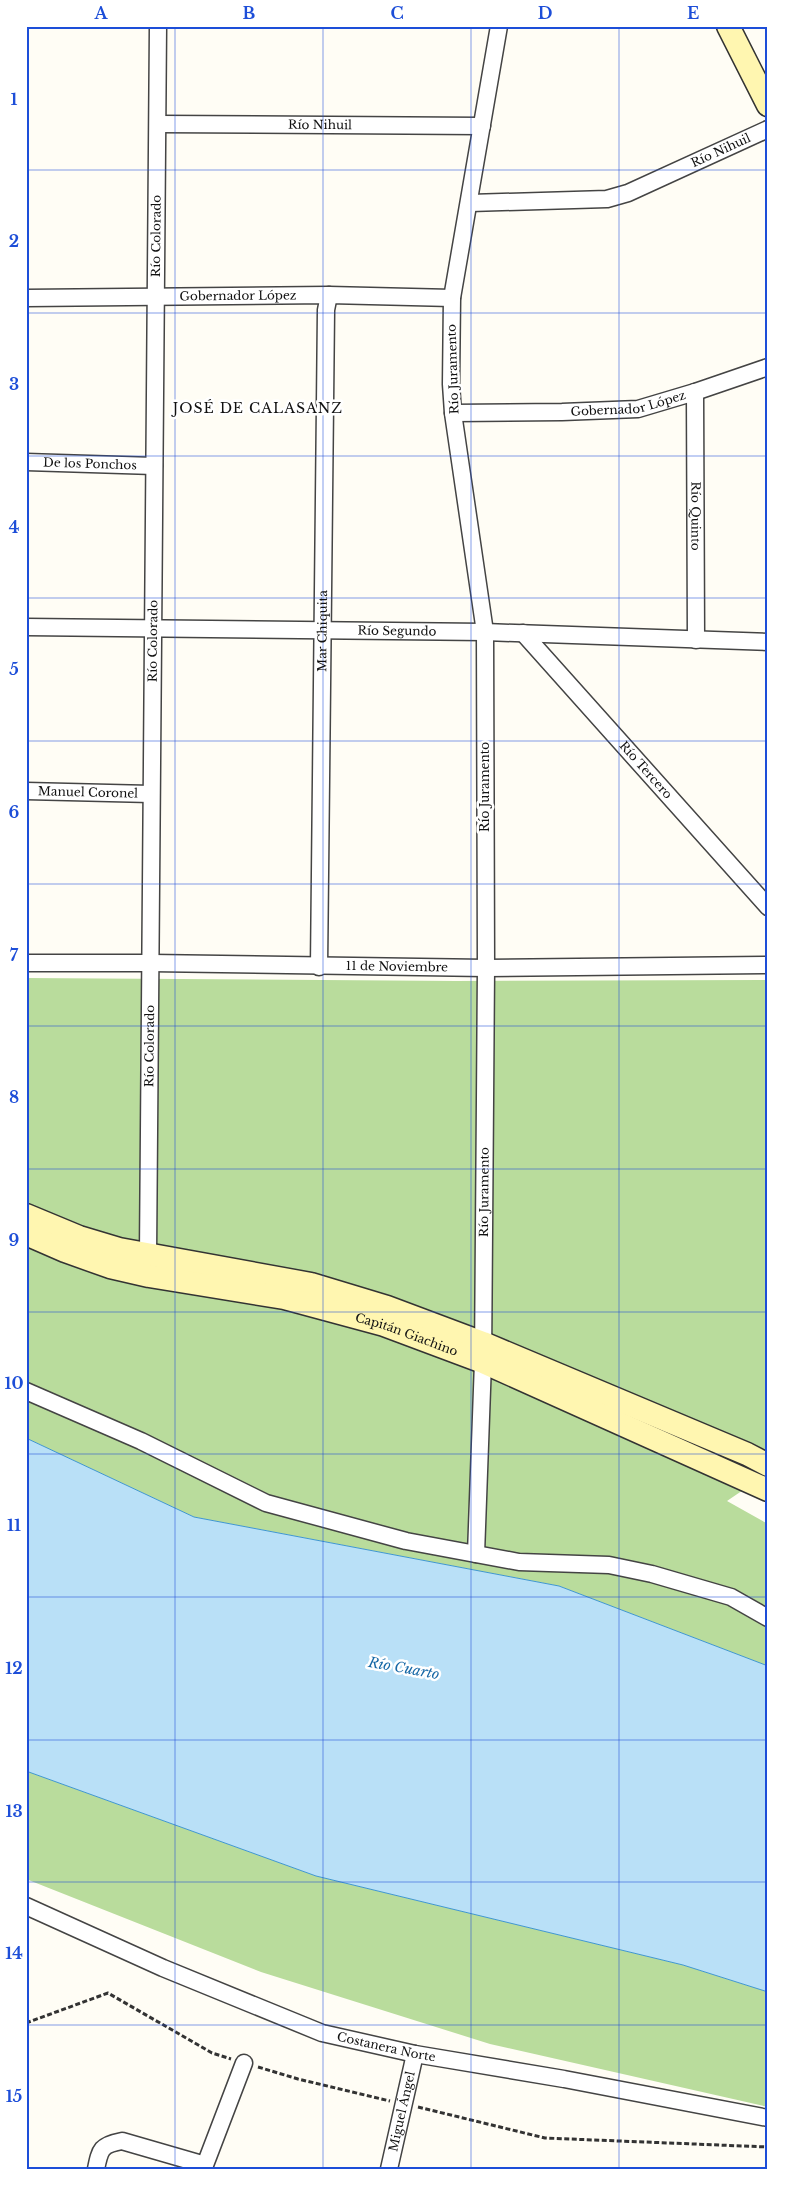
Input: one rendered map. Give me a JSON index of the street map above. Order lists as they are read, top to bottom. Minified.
{"streets":{"main road":["Capitán Giachino"],"street":["Río Nihuil","Río Colorado","Gobernador López","Río Juramento","De los Ponchos","Río Quinto","Río Segundo","Mar Chiquita","Río Tercero","Manuel Coronel","11 de Noviembre","Costanera Norte","Miguel Ángel"]},"crossings":[["Río Nihuil","Río Colorado"],["Río Nihuil","Río Juramento"],["Río Colorado","Gobernador López"],["Río Colorado","De los Ponchos"],["Río Colorado","Río Segundo"],["Río Colorado","Manuel Coronel"],["Río Colorado","11 de Noviembre"],["Río Colorado","Capitán Giachino"],["Gobernador López","Río Juramento"],["Gobernador López","Río Quinto"],["Gobernador López","Mar Chiquita"],["Río Juramento","Río Segundo"],["Río Juramento","11 de Noviembre"],["Río Juramento","Capitán Giachino"],["Río Quinto","Río Segundo"],["Río Segundo","Mar Chiquita"],["Río Segundo","Río Tercero"],["Mar Chiquita","11 de Noviembre"],["Costanera Norte","Miguel Ángel"]],"districts":["JOSÉ DE CALASANZ"],"water":["Río Cuarto"],"grid":{"columns":["A","B","C","D","E"],"rows":["1","2","3","4","5","6","7","8","9","10","11","12","13","14","15"]}}
